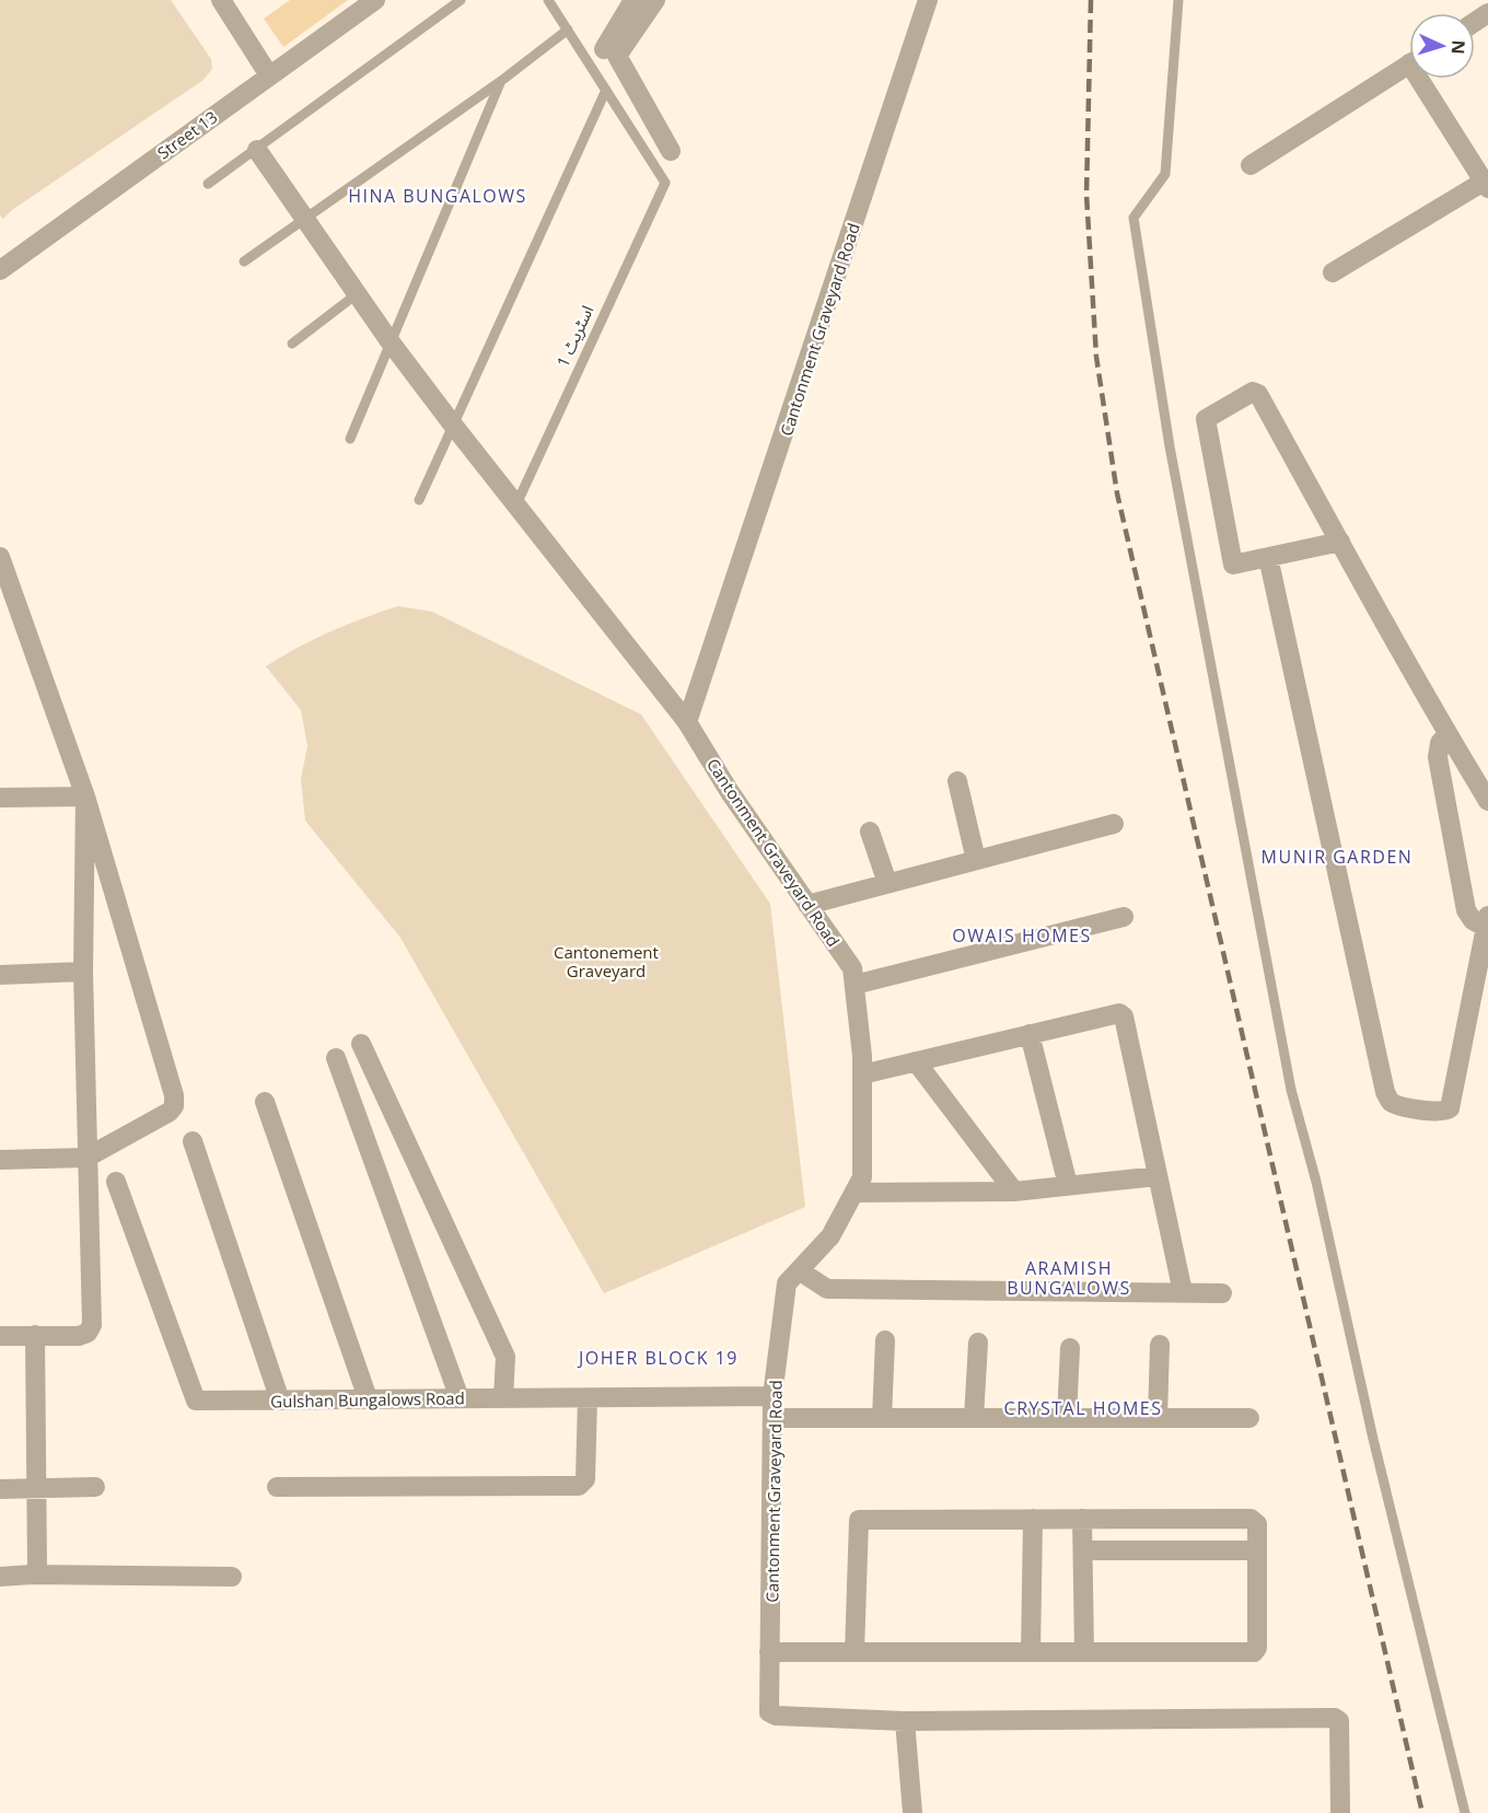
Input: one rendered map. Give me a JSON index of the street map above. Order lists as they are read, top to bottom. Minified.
{"streets":{"street":["Street 13","Cantonment Graveyard Road","Gulshan Bungalows Road"],"lane":["اسٹریٹ 1"]},"crossings":[["Cantonment Graveyard Road","Gulshan Bungalows Road"]],"districts":["HINA BUNGALOWS","MUNIR GARDEN","OWAIS HOMES","ARAMISH BUNGALOWS","JOHER BLOCK 19","CRYSTAL HOMES"],"parks":["Cantonement Graveyard"],"north":"right"}
